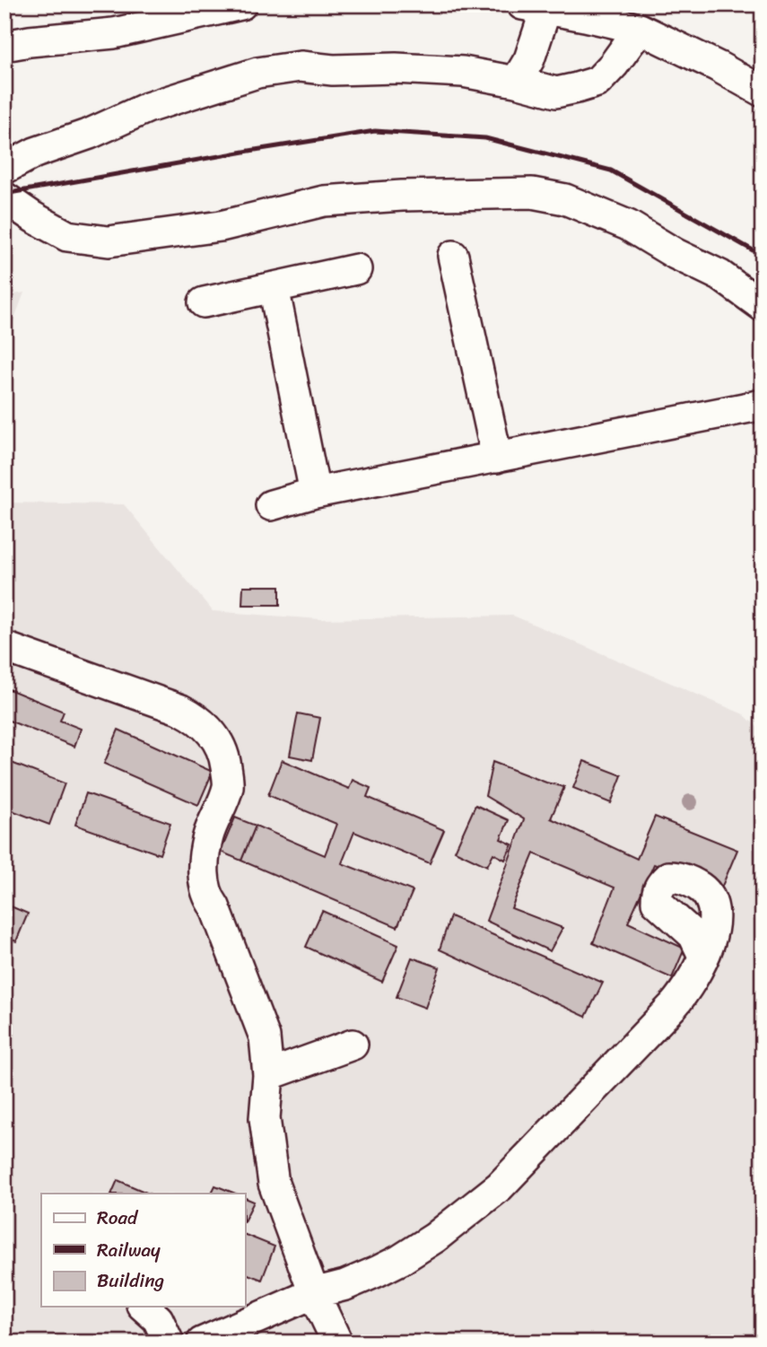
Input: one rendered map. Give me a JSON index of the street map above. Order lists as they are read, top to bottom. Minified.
{"legend":["Road","Railway","Building"]}
